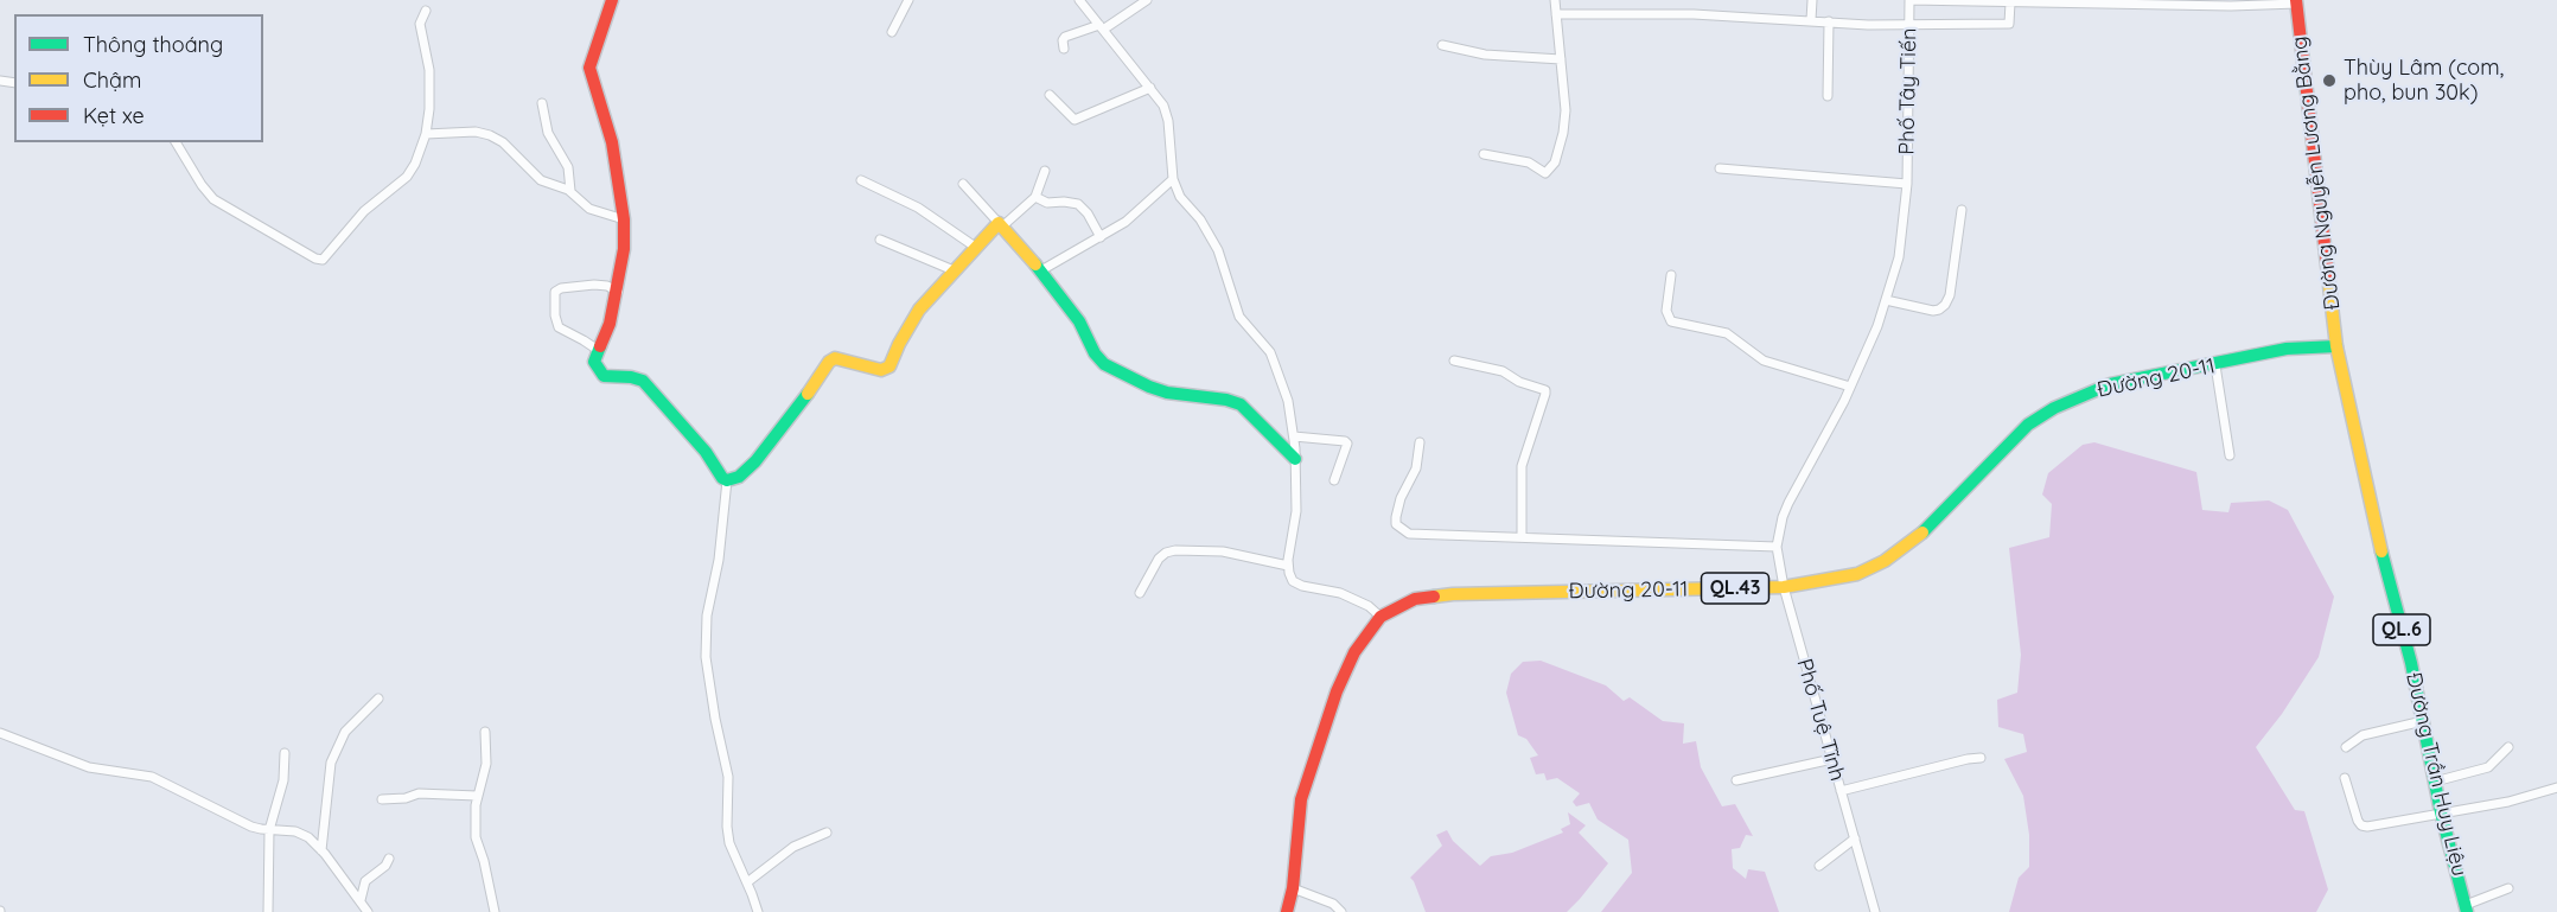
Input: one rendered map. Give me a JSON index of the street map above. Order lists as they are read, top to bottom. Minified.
{"streets":{"main road":["Đường Nguyễn Lương Bằng","Đường 20-11","QL.43","QL.6","Đường Trần Huy Liệu"],"street":["Phố Tây Tiến","Phố Tuệ Tĩnh"]},"crossings":[["Phố Tây Tiến","Đường Nguyễn Lương Bằng"],["Đường Nguyễn Lương Bằng","Đường 20-11"],["Đường Nguyễn Lương Bằng","Đường Trần Huy Liệu"],["Đường 20-11","Phố Tuệ Tĩnh"],["Đường 20-11","Đường Trần Huy Liệu"]],"places":["Thùy Lâm (com, pho, bun 30k)"],"legend":["Thông thoáng","Chậm","Kẹt xe"]}
